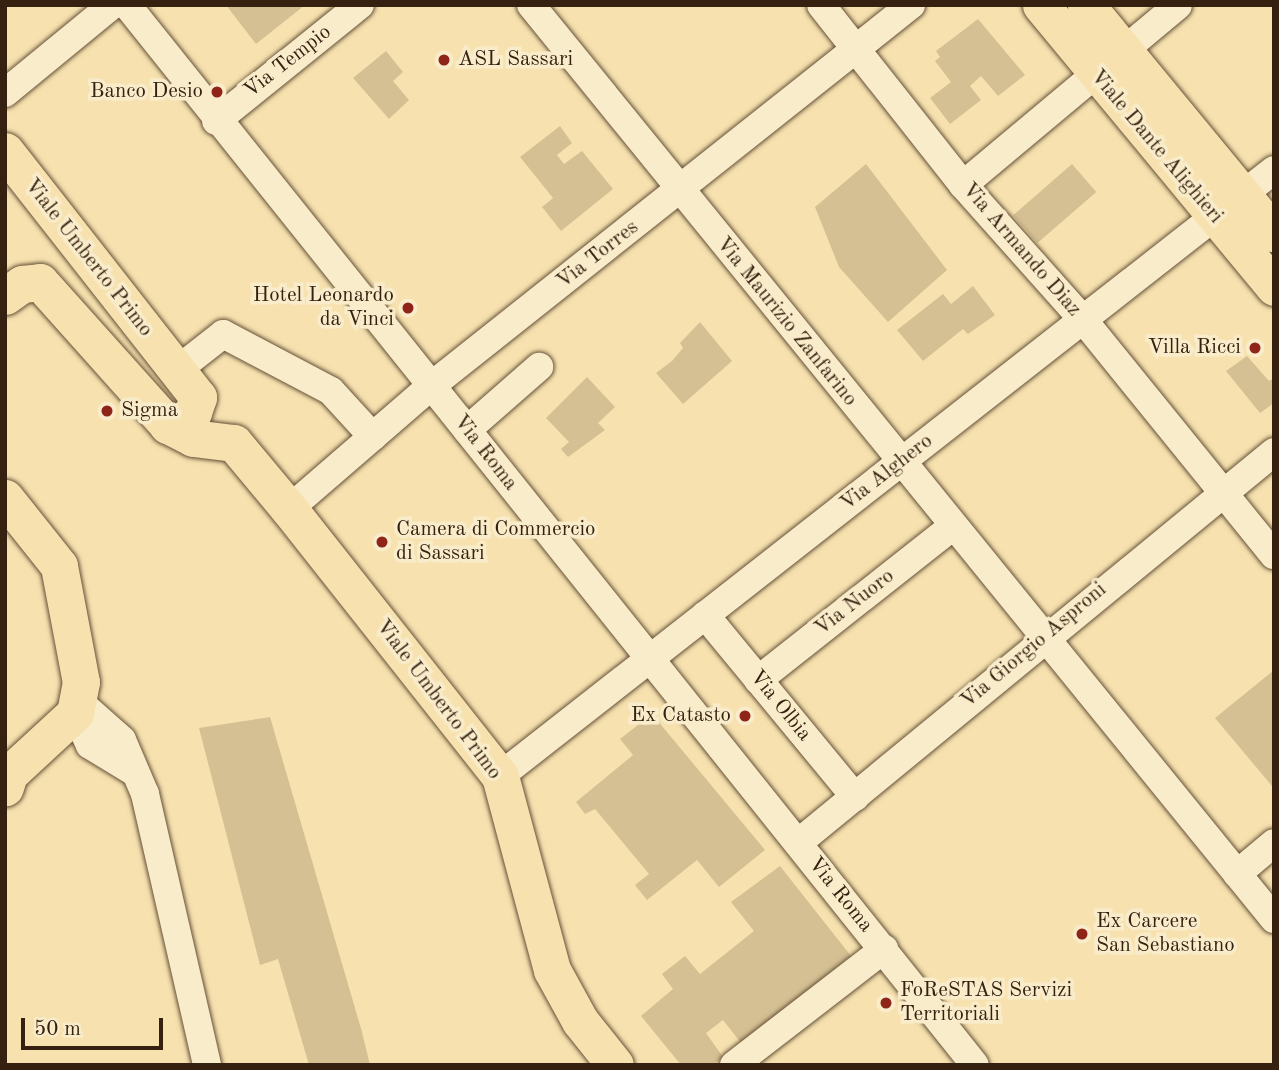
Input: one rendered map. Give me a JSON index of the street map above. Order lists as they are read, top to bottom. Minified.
{"streets":{"main road":["Viale Dante Alighieri","Viale Umberto Primo"],"street":["Via Tempio","Via Armando Diaz","Via Torres","Via Maurizio Zanfarino","Via Roma","Via Alghero","Via Nuoro","Via Giorgio Asproni","Via Olbia"]},"crossings":[["Via Tempio","Via Roma"],["Viale Dante Alighieri","Via Alghero"],["Via Armando Diaz","Via Torres"],["Via Armando Diaz","Via Alghero"],["Via Armando Diaz","Via Giorgio Asproni"],["Via Torres","Viale Umberto Primo"],["Via Torres","Via Maurizio Zanfarino"],["Via Torres","Via Roma"],["Viale Umberto Primo","Via Alghero"],["Via Maurizio Zanfarino","Via Alghero"],["Via Maurizio Zanfarino","Via Nuoro"],["Via Maurizio Zanfarino","Via Giorgio Asproni"],["Via Roma","Via Alghero"],["Via Roma","Via Giorgio Asproni"],["Via Alghero","Via Olbia"],["Via Nuoro","Via Olbia"],["Via Giorgio Asproni","Via Olbia"]],"places":["ASL Sassari","Banco Desio","Hotel Leonardo da Vinci","Villa Ricci","Sigma","Camera di Commercio di Sassari","Ex Catasto","Ex Carcere San Sebastiano","FoReSTAS Servizi Territoriali"],"scale_bar":"50 m"}
